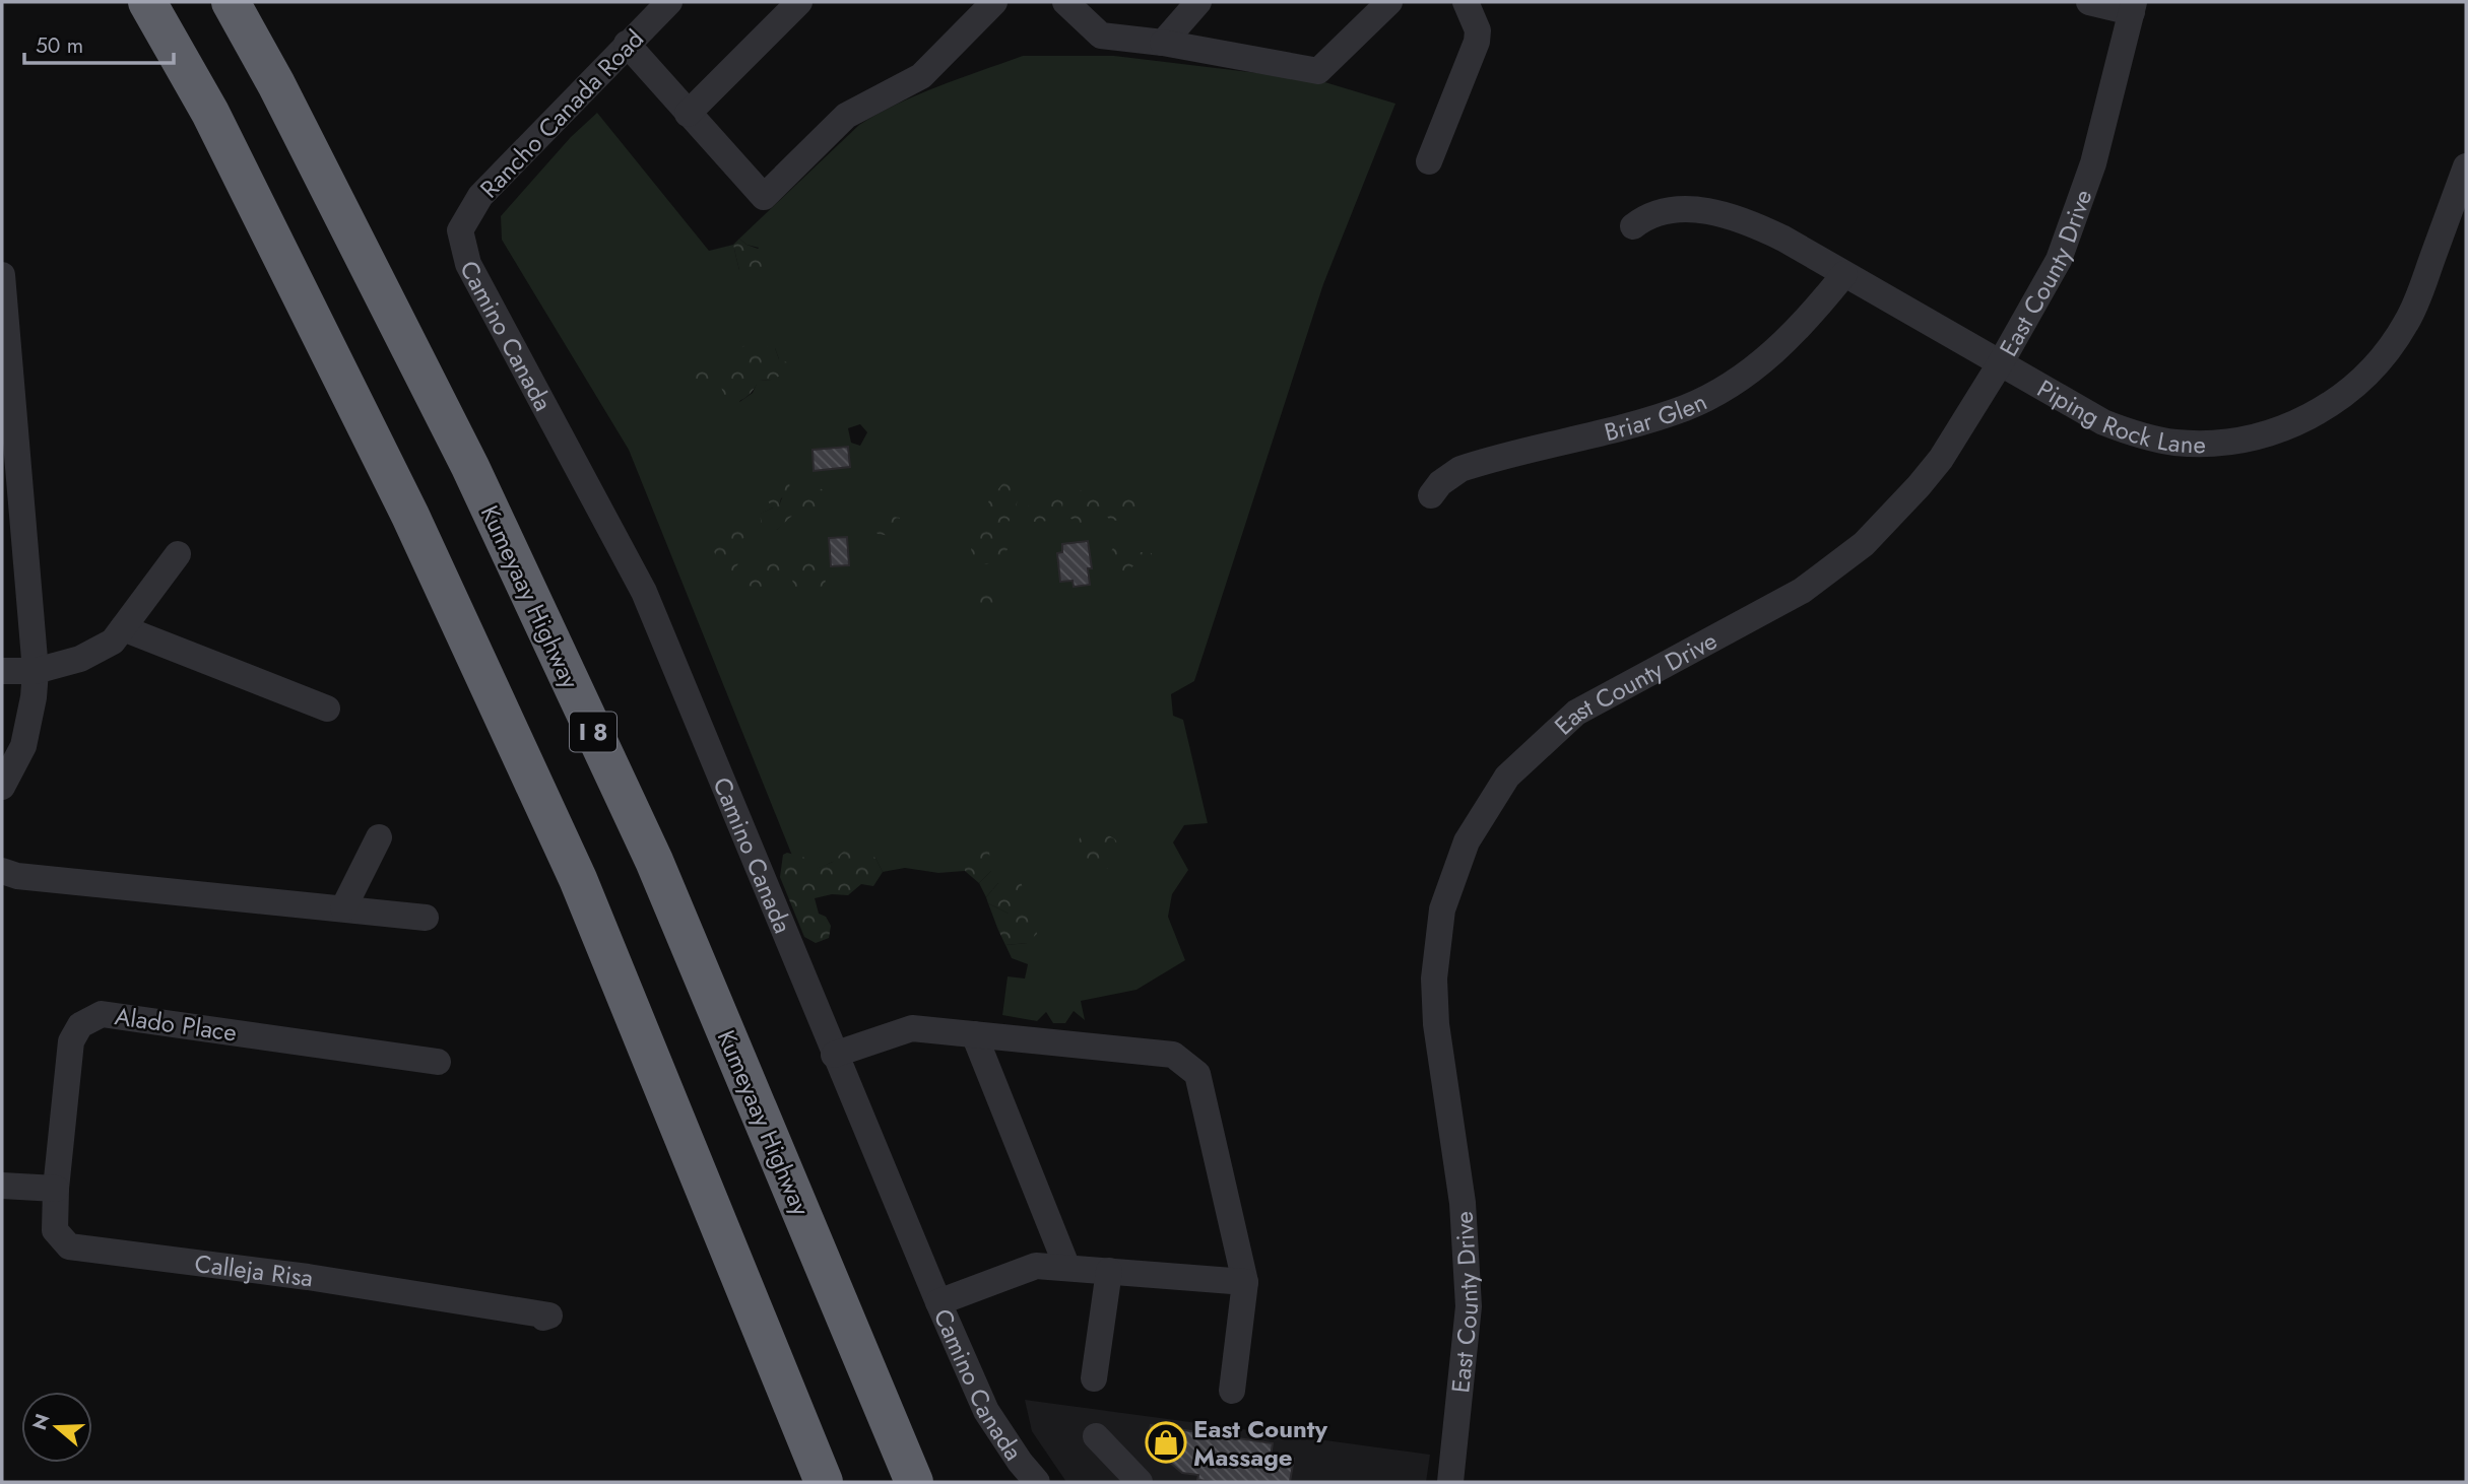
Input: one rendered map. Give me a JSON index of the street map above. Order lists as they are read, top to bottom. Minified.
{"streets":{"highway":["Kumeyaay Highway","I 8"],"street":["Rancho Canada Road","East County Drive","Camino Canada","Piping Rock Lane","Briar Glen","Alado Place","Calleja Risa"]},"crossings":[["Rancho Canada Road","Camino Canada"],["East County Drive","Piping Rock Lane"],["Piping Rock Lane","Briar Glen"],["Alado Place","Calleja Risa"]],"places":{"shop":["East County Massage"]},"scale_bar":"50 m","north":"left"}
